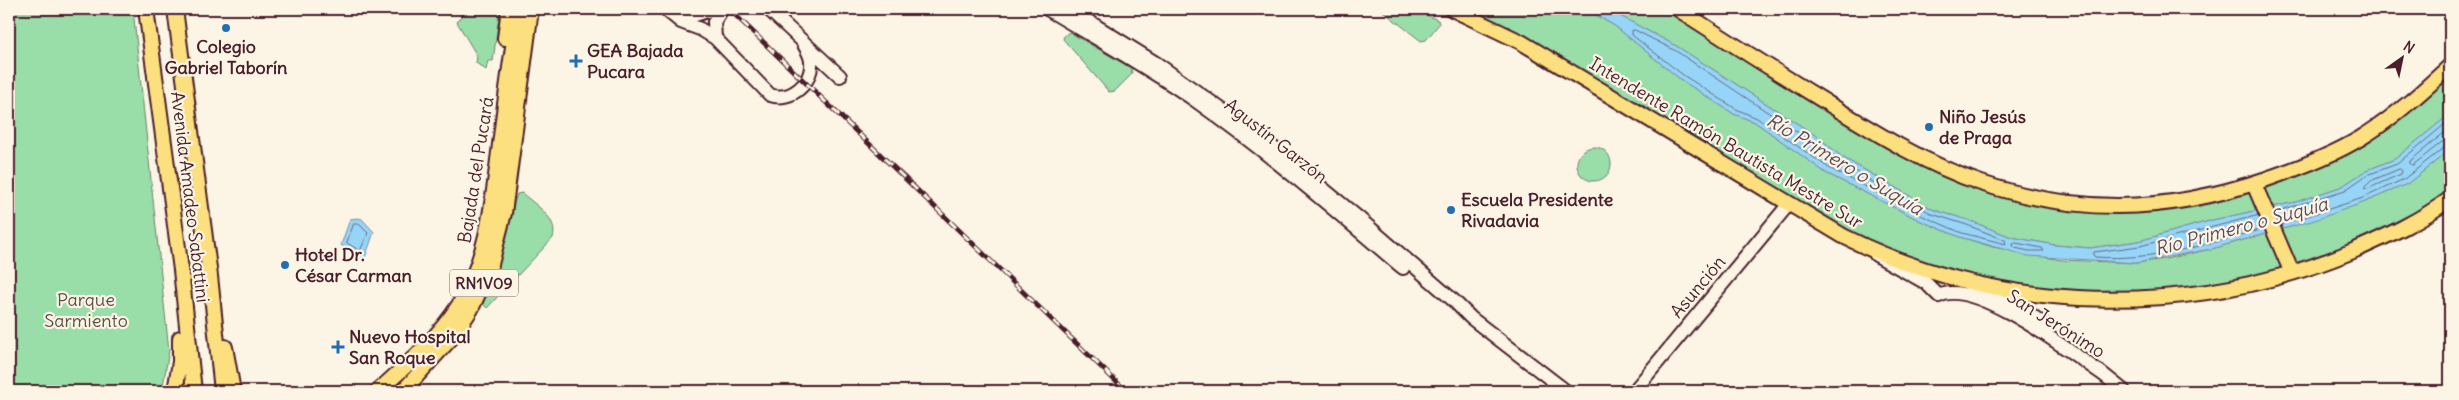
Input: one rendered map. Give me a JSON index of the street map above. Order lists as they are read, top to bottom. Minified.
{"streets":{"main road":["Agustín Garzón","Intendente Ramón Bautista Mestre Sur","Bajada del Pucará","Avenida Amadeo Sabattini","RN1V09","Asunción","San Jerónimo"]},"crossings":[["Intendente Ramón Bautista Mestre Sur","Asunción"],["Intendente Ramón Bautista Mestre Sur","San Jerónimo"]],"water":["Río Primero o Suquía"],"parks":["Parque Sarmiento"],"places":{"other":["Colegio Gabriel Taborín","Niño Jesús de Praga","Escuela Presidente Rivadavia","Hotel Dr. César Carman"],"health":["GEA Bajada Pucara","Nuevo Hospital San Roque"]},"north":"top right"}
